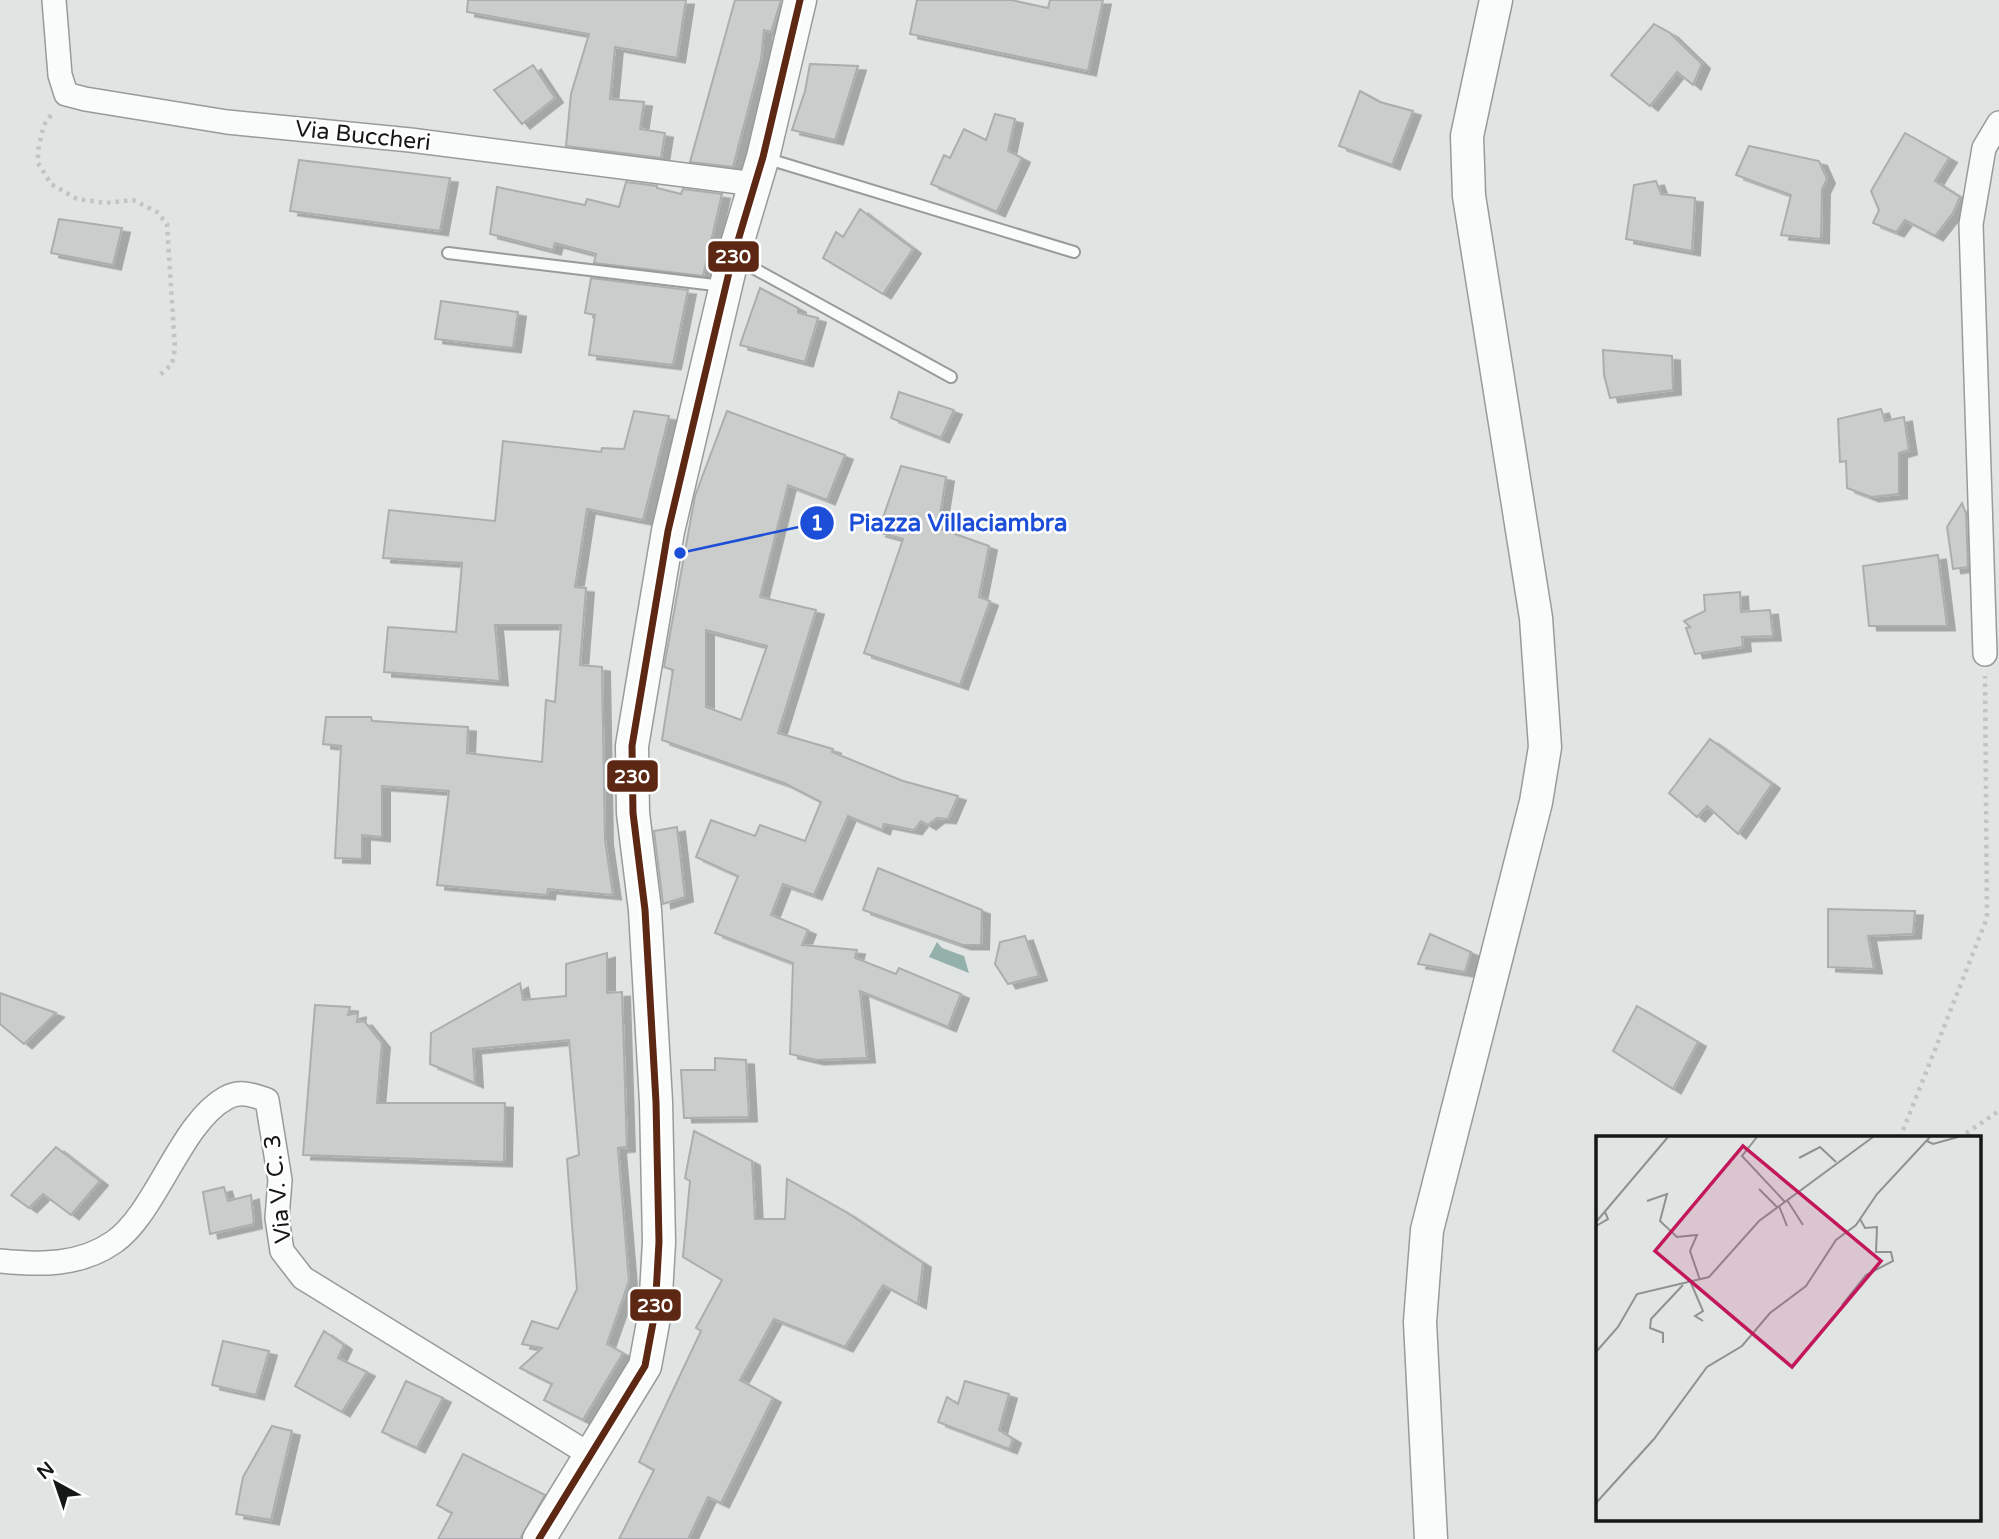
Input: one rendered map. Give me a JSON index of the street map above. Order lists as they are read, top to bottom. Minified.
{"streets":{"street":["Via Buccheri","Via V. C. 3"]},"places":["Piazza Villaciambra"],"lines":["transit line 230"],"north":"top left"}
